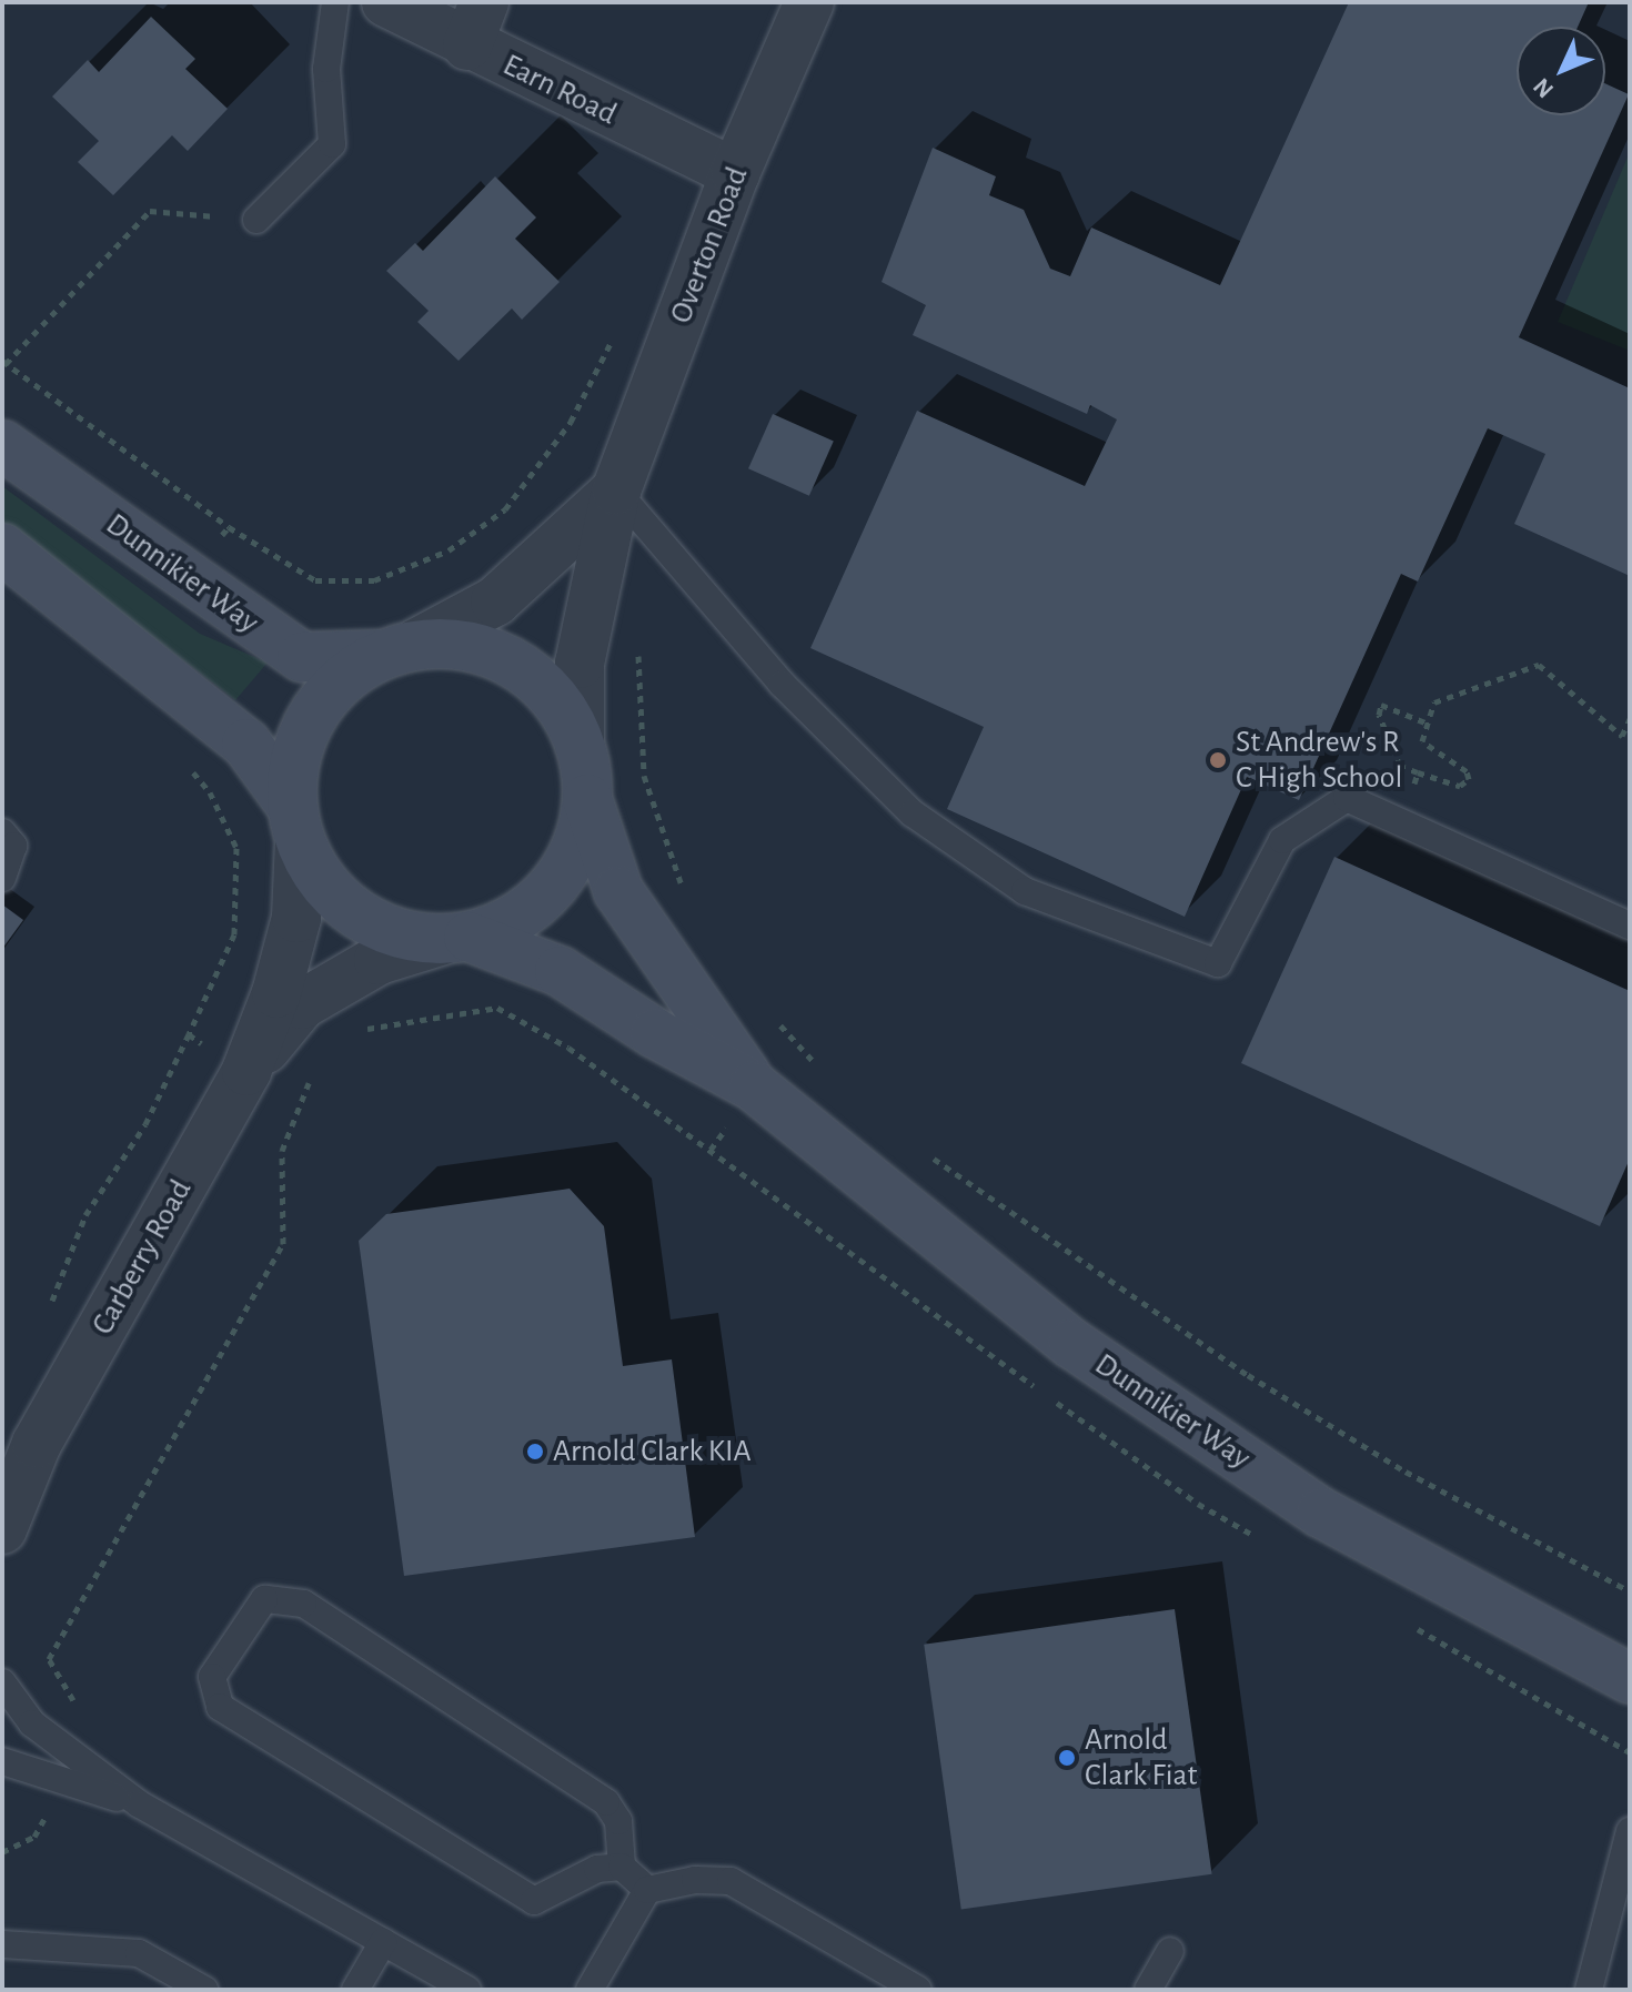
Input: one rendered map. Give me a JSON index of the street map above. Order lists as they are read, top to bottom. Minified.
{"streets":{"main road":["Dunnikier Way"],"street":["Earn Road","Overton Road","Carberry Road"]},"crossings":[["Earn Road","Overton Road"],["Overton Road","Dunnikier Way"],["Overton Road","Carberry Road"],["Dunnikier Way","Carberry Road"]],"places":["St Andrew's R C High School","Arnold Clark KIA","Arnold Clark Fiat"],"north":"bottom left"}
